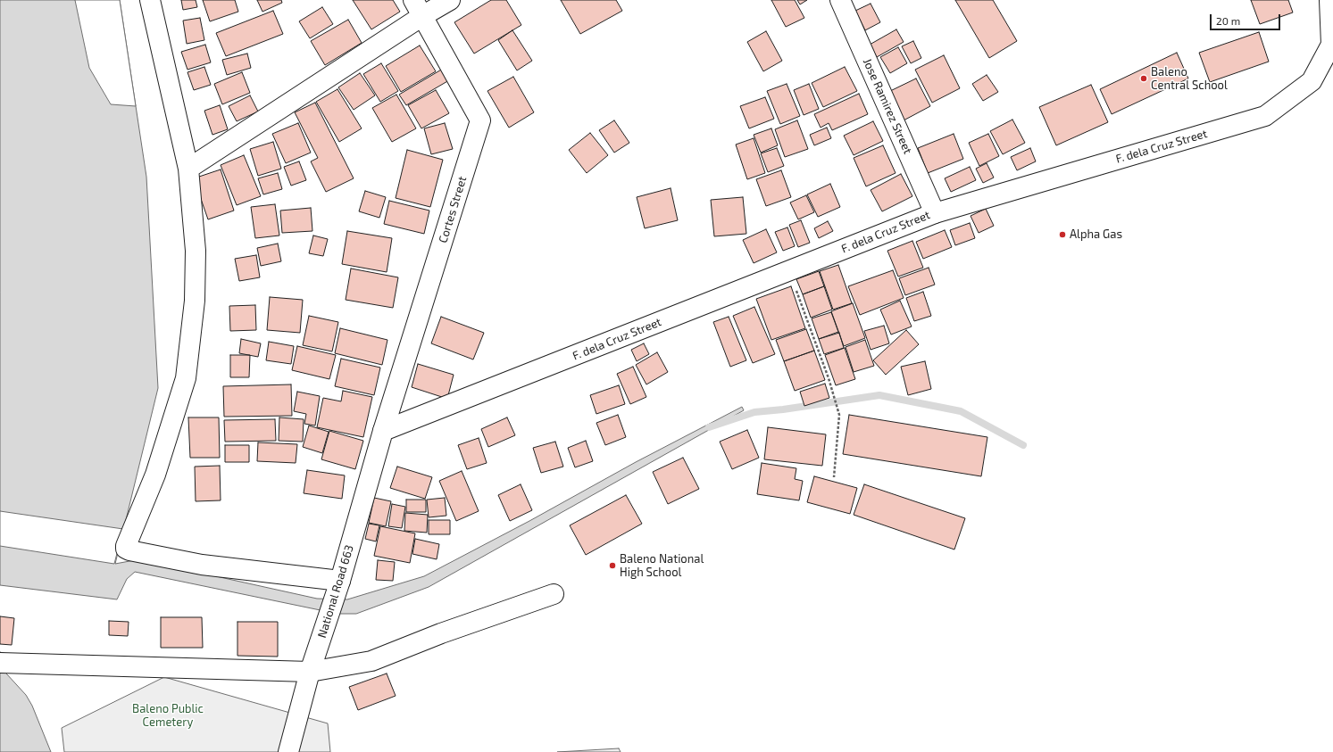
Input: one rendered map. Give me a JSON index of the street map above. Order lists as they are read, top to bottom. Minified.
{"streets":{"street":["Jose Ramirez Street","F. dela Cruz Street","Cortes Street","National Road 663"]},"crossings":[["Jose Ramirez Street","F. dela Cruz Street"],["F. dela Cruz Street","Cortes Street"],["F. dela Cruz Street","National Road 663"],["Cortes Street","National Road 663"]],"parks":["Baleno Public Cemetery"],"places":["Baleno Central School","Alpha Gas","Baleno National High School"],"scale_bar":"20 m"}
